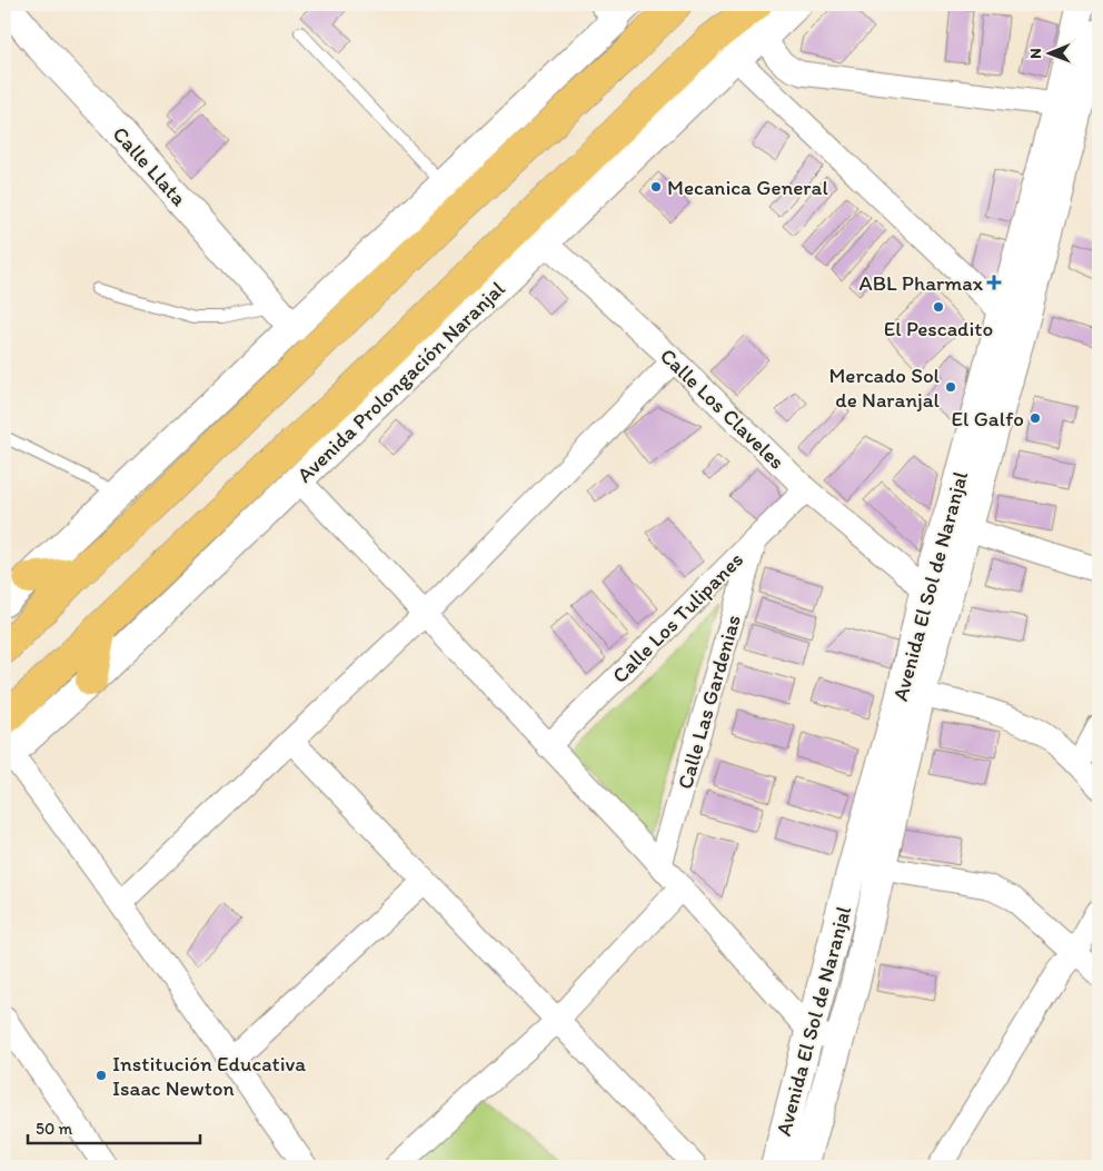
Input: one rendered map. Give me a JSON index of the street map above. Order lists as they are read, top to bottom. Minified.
{"streets":{"main road":["Avenida Prolongación Naranjal"],"street":["Calle Llata","Calle Los Claveles","Avenida El Sol de Naranjal","Calle Los Tulipanes","Calle Las Gardenias"]},"crossings":[["Avenida Prolongación Naranjal","Calle Los Claveles"],["Calle Los Claveles","Avenida El Sol de Naranjal"],["Calle Los Claveles","Calle Los Tulipanes"],["Calle Los Tulipanes","Calle Las Gardenias"]],"places":{"other":["Mecanica General","El Pescadito","Mercado Sol de Naranjal","El Galfo","Institución Educativa Isaac Newton"],"health":["ABL Pharmax"]},"scale_bar":"50 m","north":"left"}
